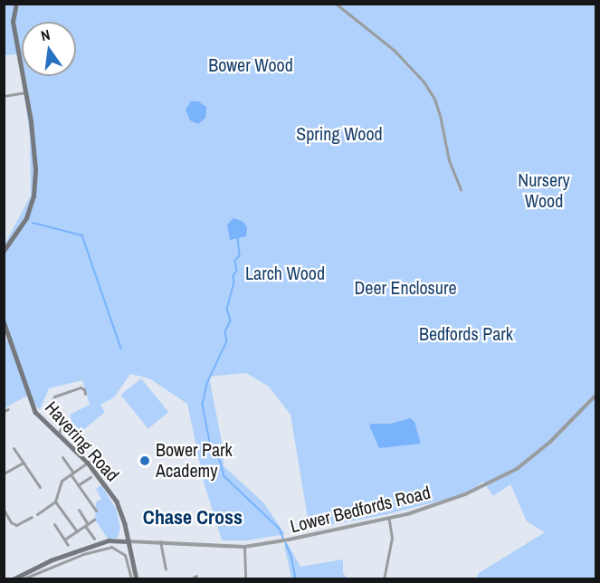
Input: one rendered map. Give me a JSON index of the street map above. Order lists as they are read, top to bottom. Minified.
{"streets":{"main road":["Havering Road"],"street":["Lower Bedfords Road"]},"crossings":[["Havering Road","Lower Bedfords Road"]],"districts":["Chase Cross"],"parks":["Bower Wood","Spring Wood","Nursery Wood","Larch Wood","Deer Enclosure","Bedfords Park"],"places":["Bower Park Academy"],"north":"top"}
